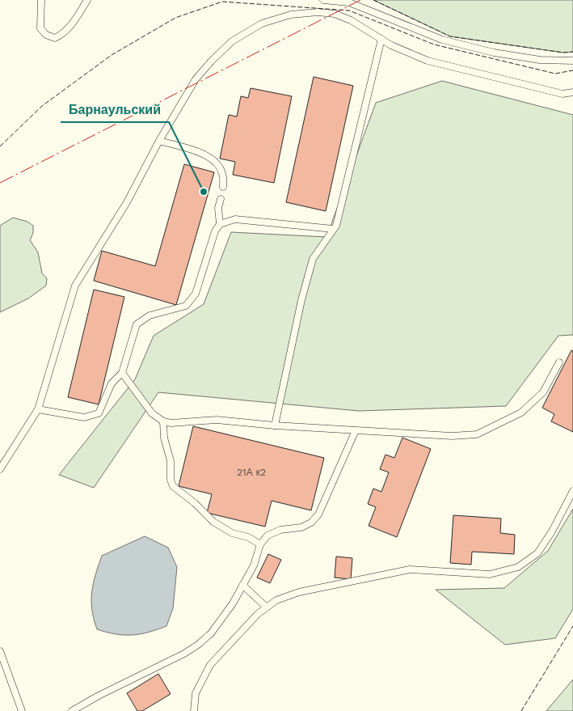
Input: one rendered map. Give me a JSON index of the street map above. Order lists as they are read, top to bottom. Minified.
{"places":["Барнаульский"],"house_numbers":["21А к2"]}
